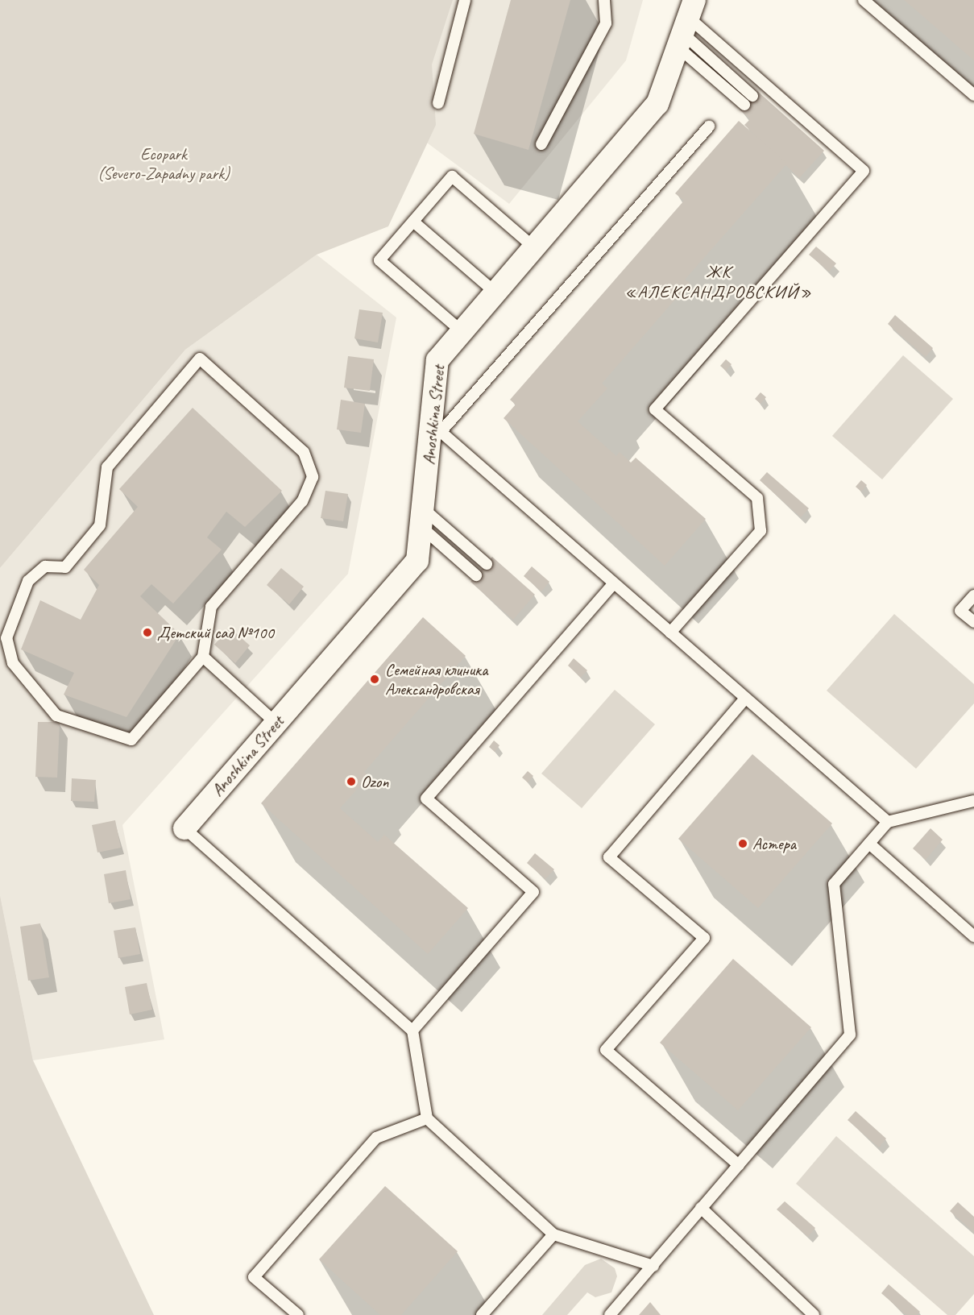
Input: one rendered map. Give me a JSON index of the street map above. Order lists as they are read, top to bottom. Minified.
{"streets":{"street":["Anoshkina Street"]},"districts":["ЖК «АЛЕКСАНДРОВСКИЙ»"],"parks":["Ecopark (Severo-Zapadny park)"],"places":["Детский сад №100","Семейная клиника Александровская","Ozon","Астера"]}
